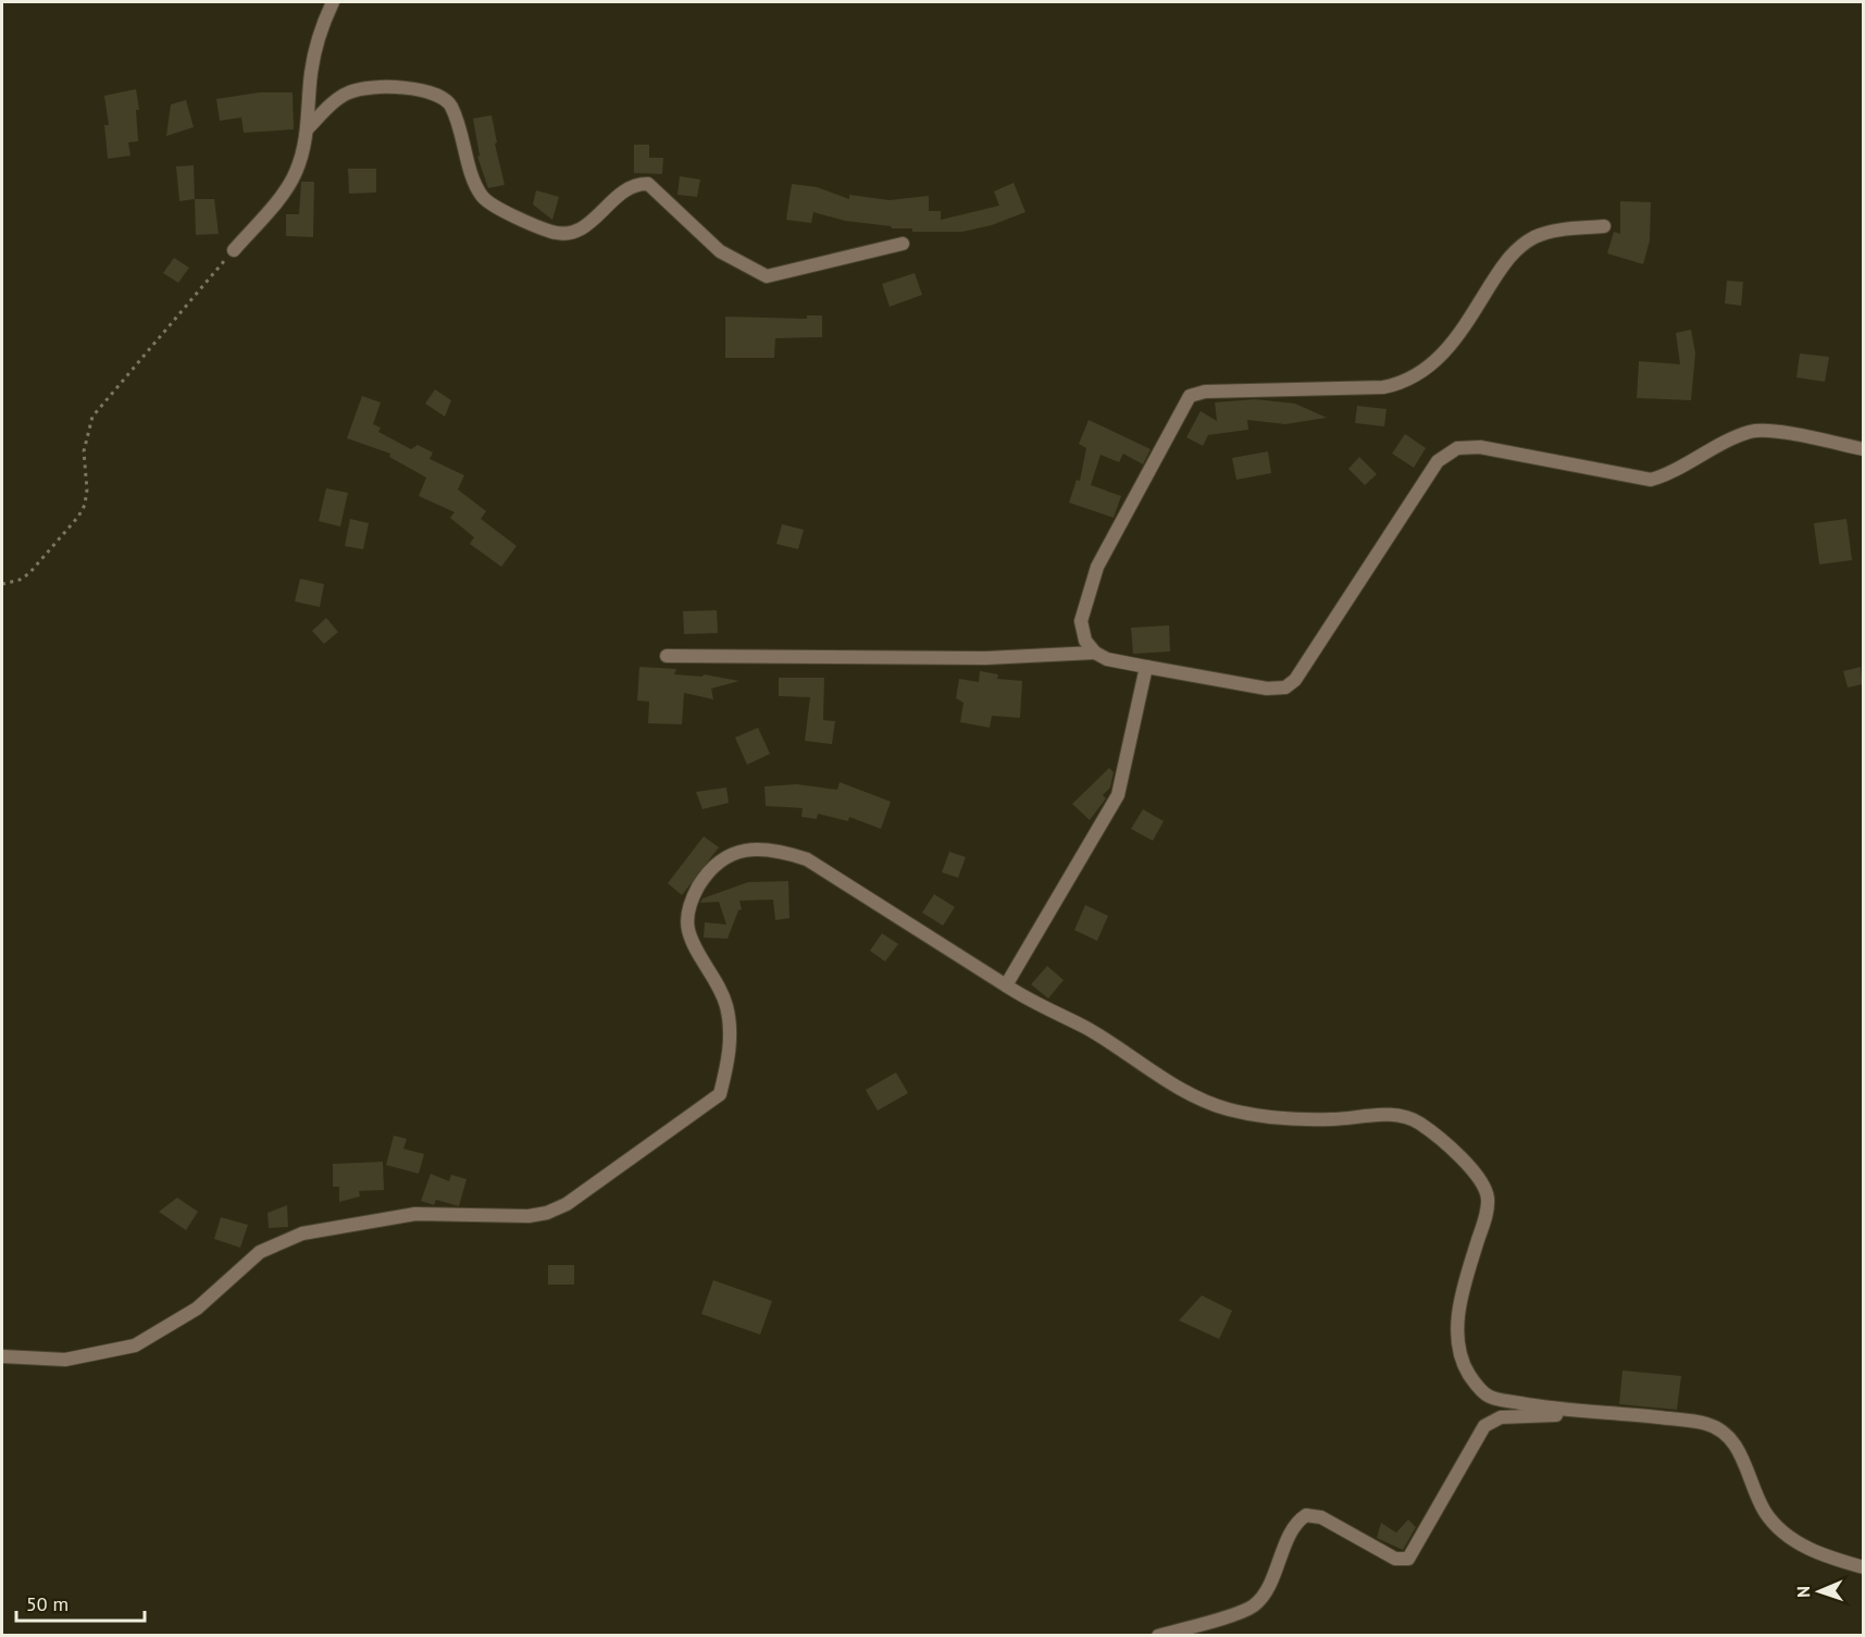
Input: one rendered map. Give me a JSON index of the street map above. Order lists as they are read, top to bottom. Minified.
{"scale_bar":"50 m","north":"left"}
